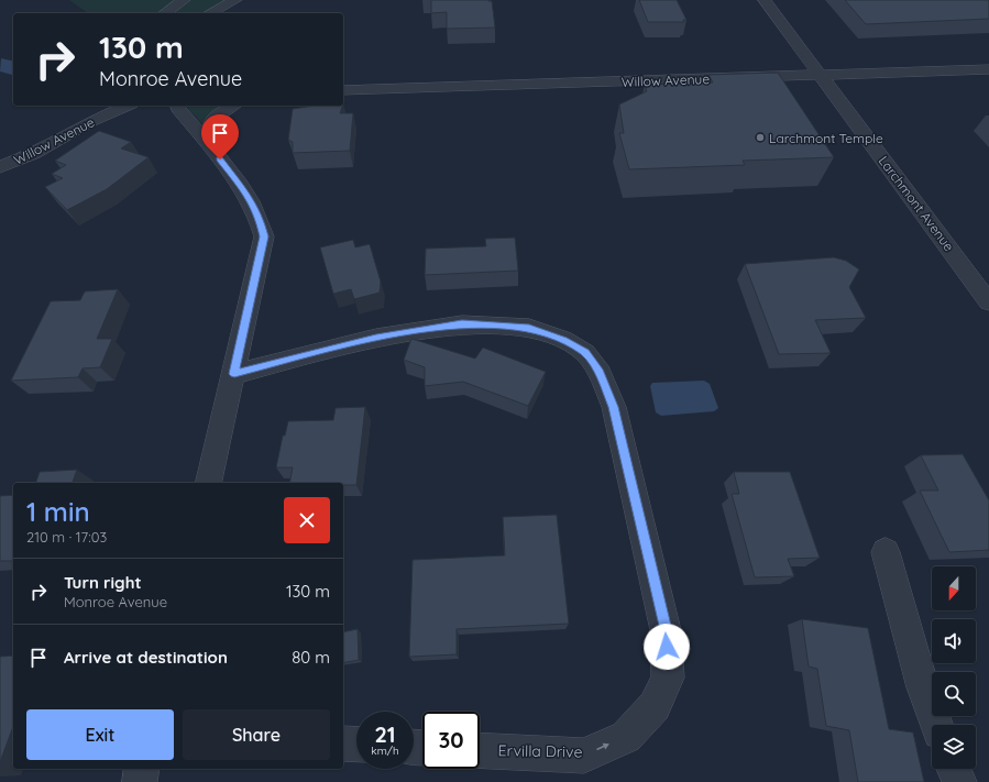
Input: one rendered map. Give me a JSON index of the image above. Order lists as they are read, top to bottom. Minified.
{"streets":{"street":["Willow Avenue","Larchmont Avenue","Ervilla Drive"]},"crossings":[["Willow Avenue","Larchmont Avenue"]],"places":["Larchmont Temple"],"north":"bottom","page":{"turn":["130 m","Monroe Avenue"],"heading":["1 min","210 m · 17:03"],"list":[{"name":"Turn right","note":"Monroe Avenue","value":"130 m"},{"name":"Arrive at destination","value":"80 m"}],"buttons":["Exit","Share"],"speed":"21 km/h","limit":"30"}}
